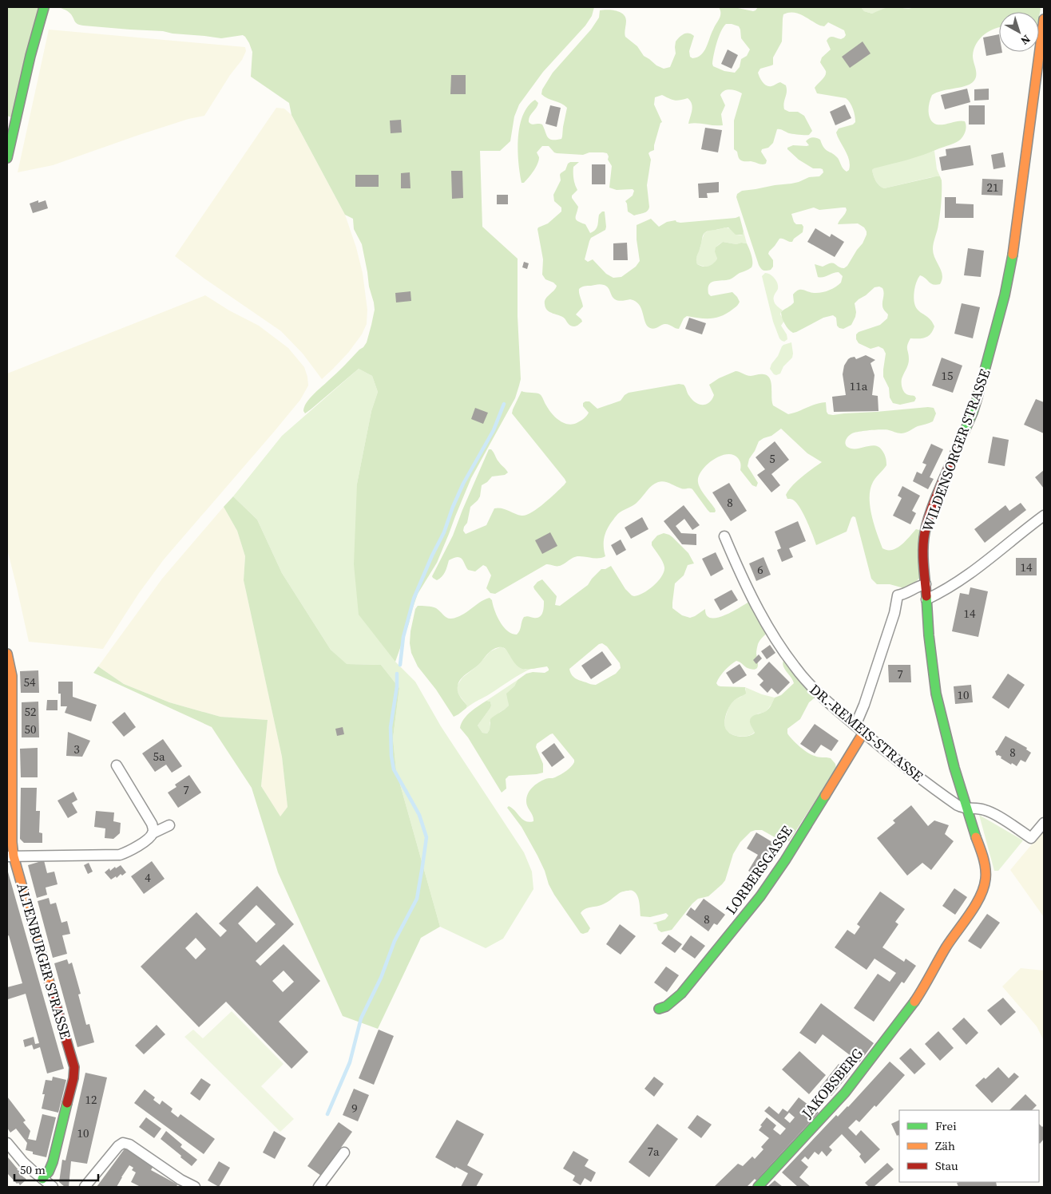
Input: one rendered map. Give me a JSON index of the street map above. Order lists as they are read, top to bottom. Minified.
{"streets":{"street":["WILDENSORGER STRASSE","DR.-REMEIS-STRASSE","LORBERSGASSE","ALTENBURGER STRASSE","JAKOBSBERG"]},"crossings":[["WILDENSORGER STRASSE","DR.-REMEIS-STRASSE"],["WILDENSORGER STRASSE","JAKOBSBERG"],["DR.-REMEIS-STRASSE","LORBERSGASSE"]],"house_numbers":["21","15","11a","5","8","14","6","14","7","54","10","52","50","3","8","5a","7","4","8","12","9","10","7a"],"legend":["Frei","Zäh","Stau"],"scale_bar":"50 m","north":"bottom right"}
